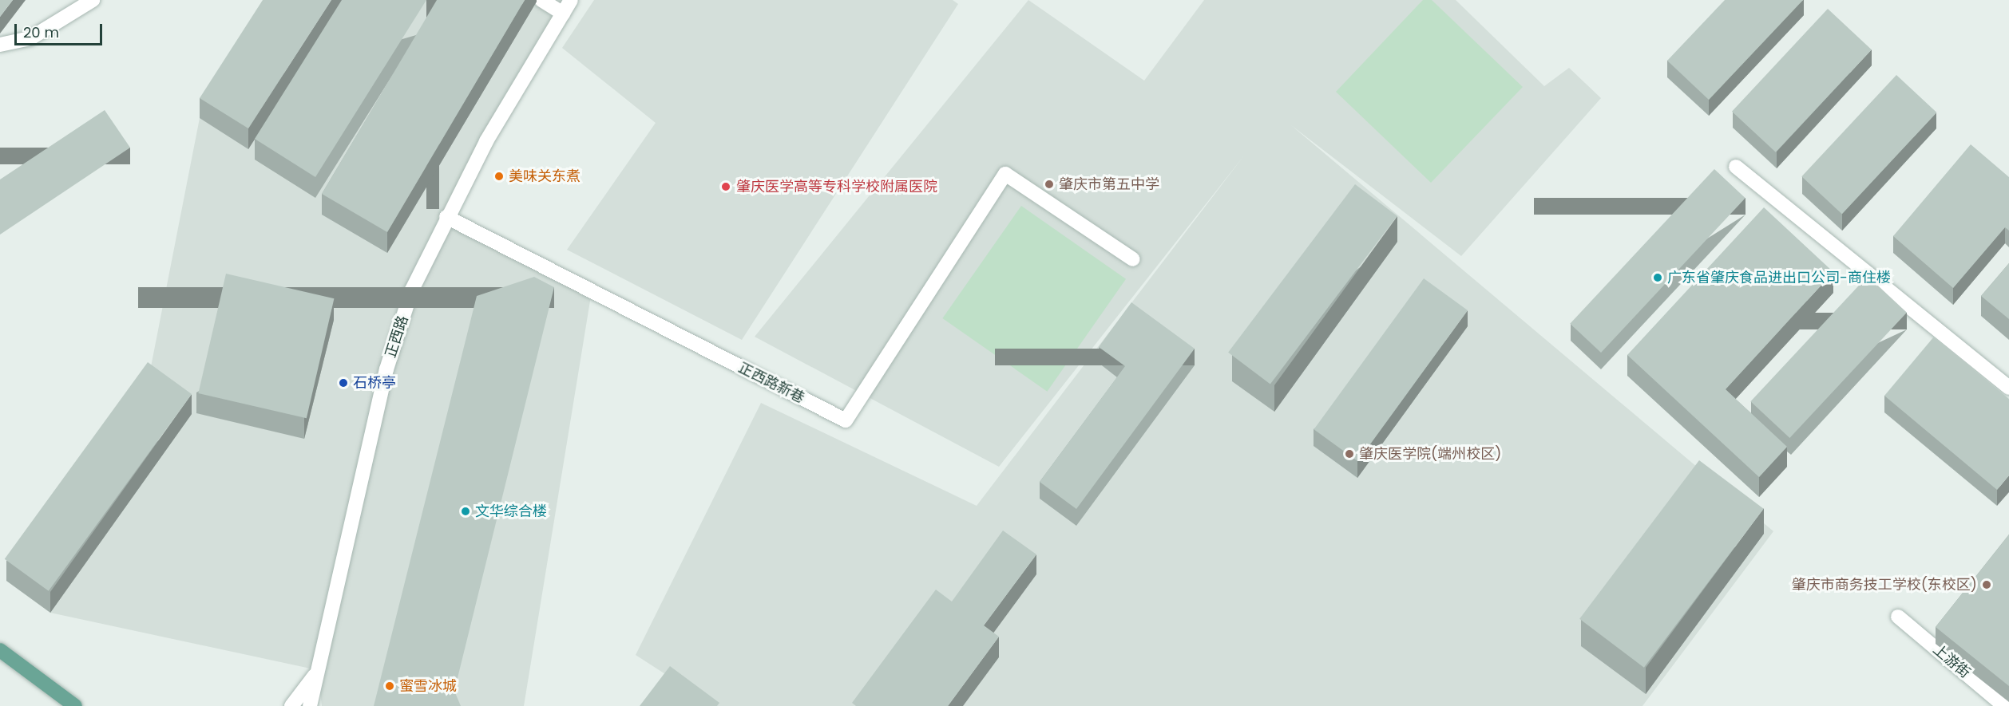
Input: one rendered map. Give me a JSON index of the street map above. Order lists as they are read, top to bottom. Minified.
{"streets":{"street":["正西路","正西路新巷","上游街"]},"crossings":[["正西路","正西路新巷"]],"places":["美味关东煮","肇庆市第五中学","肇庆医学高等专科学校附属医院","广东省肇庆食品进出口公司-商住楼","石桥亭","肇庆医学院(端州校区)","文华综合楼","肇庆市商务技工学校(东校区)","蜜雪冰城"],"scale_bar":"20 m"}
